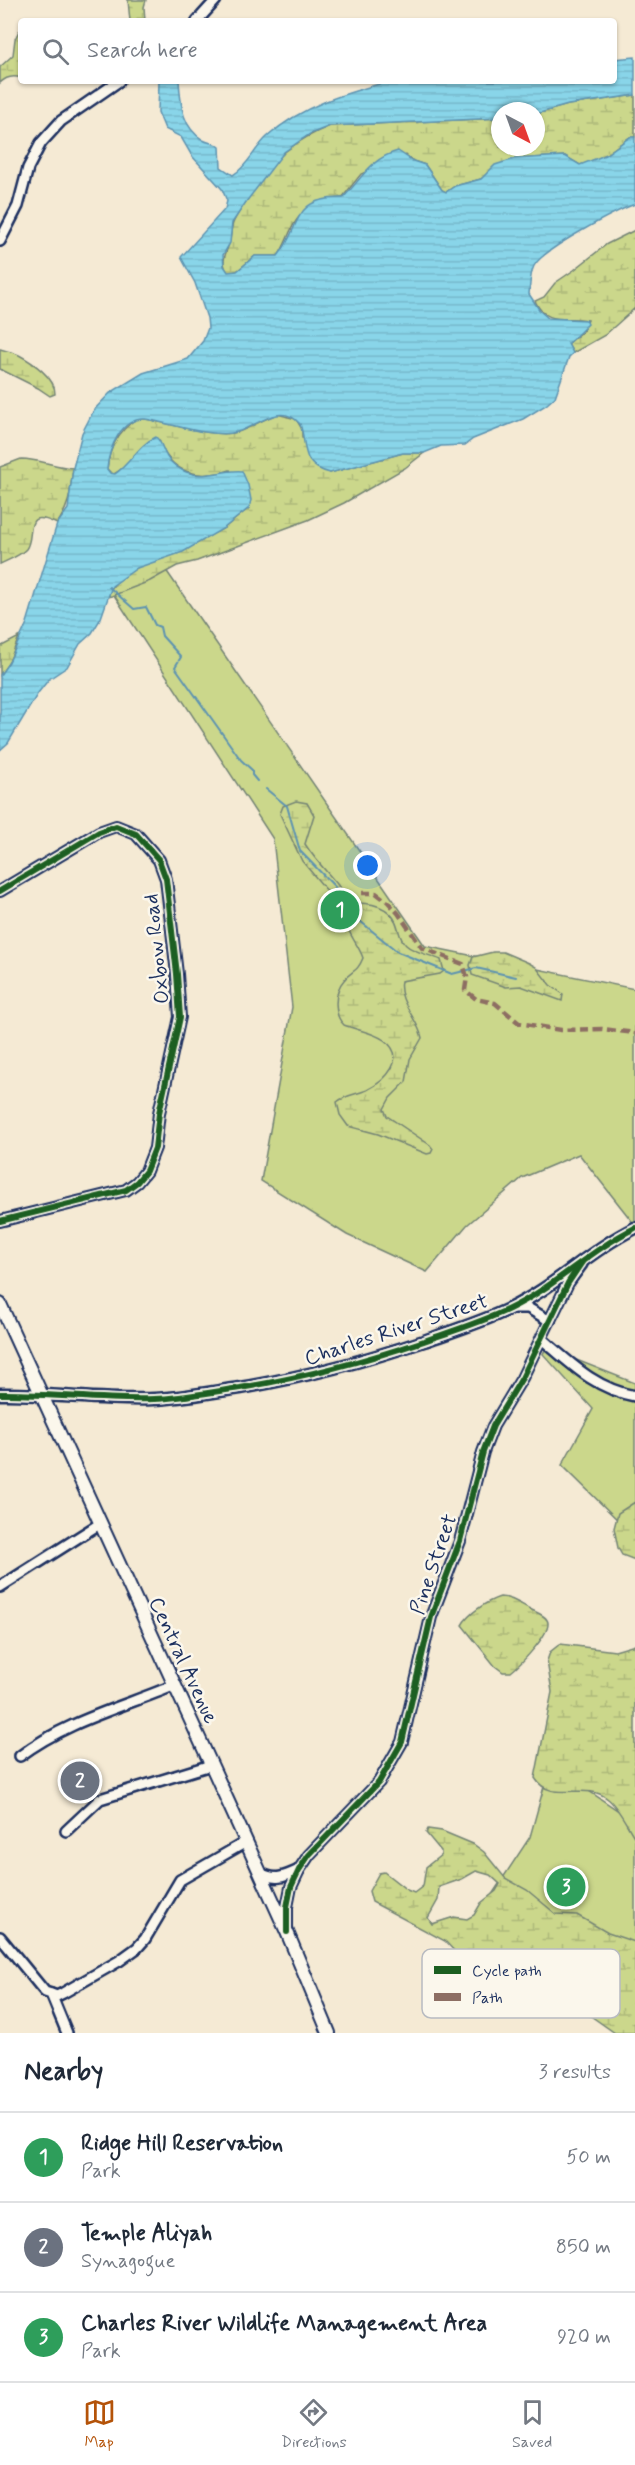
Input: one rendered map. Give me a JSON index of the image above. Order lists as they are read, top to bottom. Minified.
{"streets":{"main road":["Central Avenue"],"street":["Oxbow Road","Charles River Street","Pine Street"]},"crossings":[["Charles River Street","Pine Street"],["Charles River Street","Central Avenue"],["Pine Street","Central Avenue"]],"legend":["Cycle path","Path"],"north":"bottom right","page":{"search":"Search here","pins":["1","2","3"],"heading":["Nearby","3 results"],"list":[{"mark":"1","name":"Ridge Hill Reservation","note":"Park","value":"50 m"},{"mark":"2","name":"Temple Aliyah","note":"Synagogue","value":"850 m"},{"mark":"3","name":"Charles River Wildlife Management Area","note":"Park","value":"920 m"}],"nav":["Map","Directions","Saved"]}}
